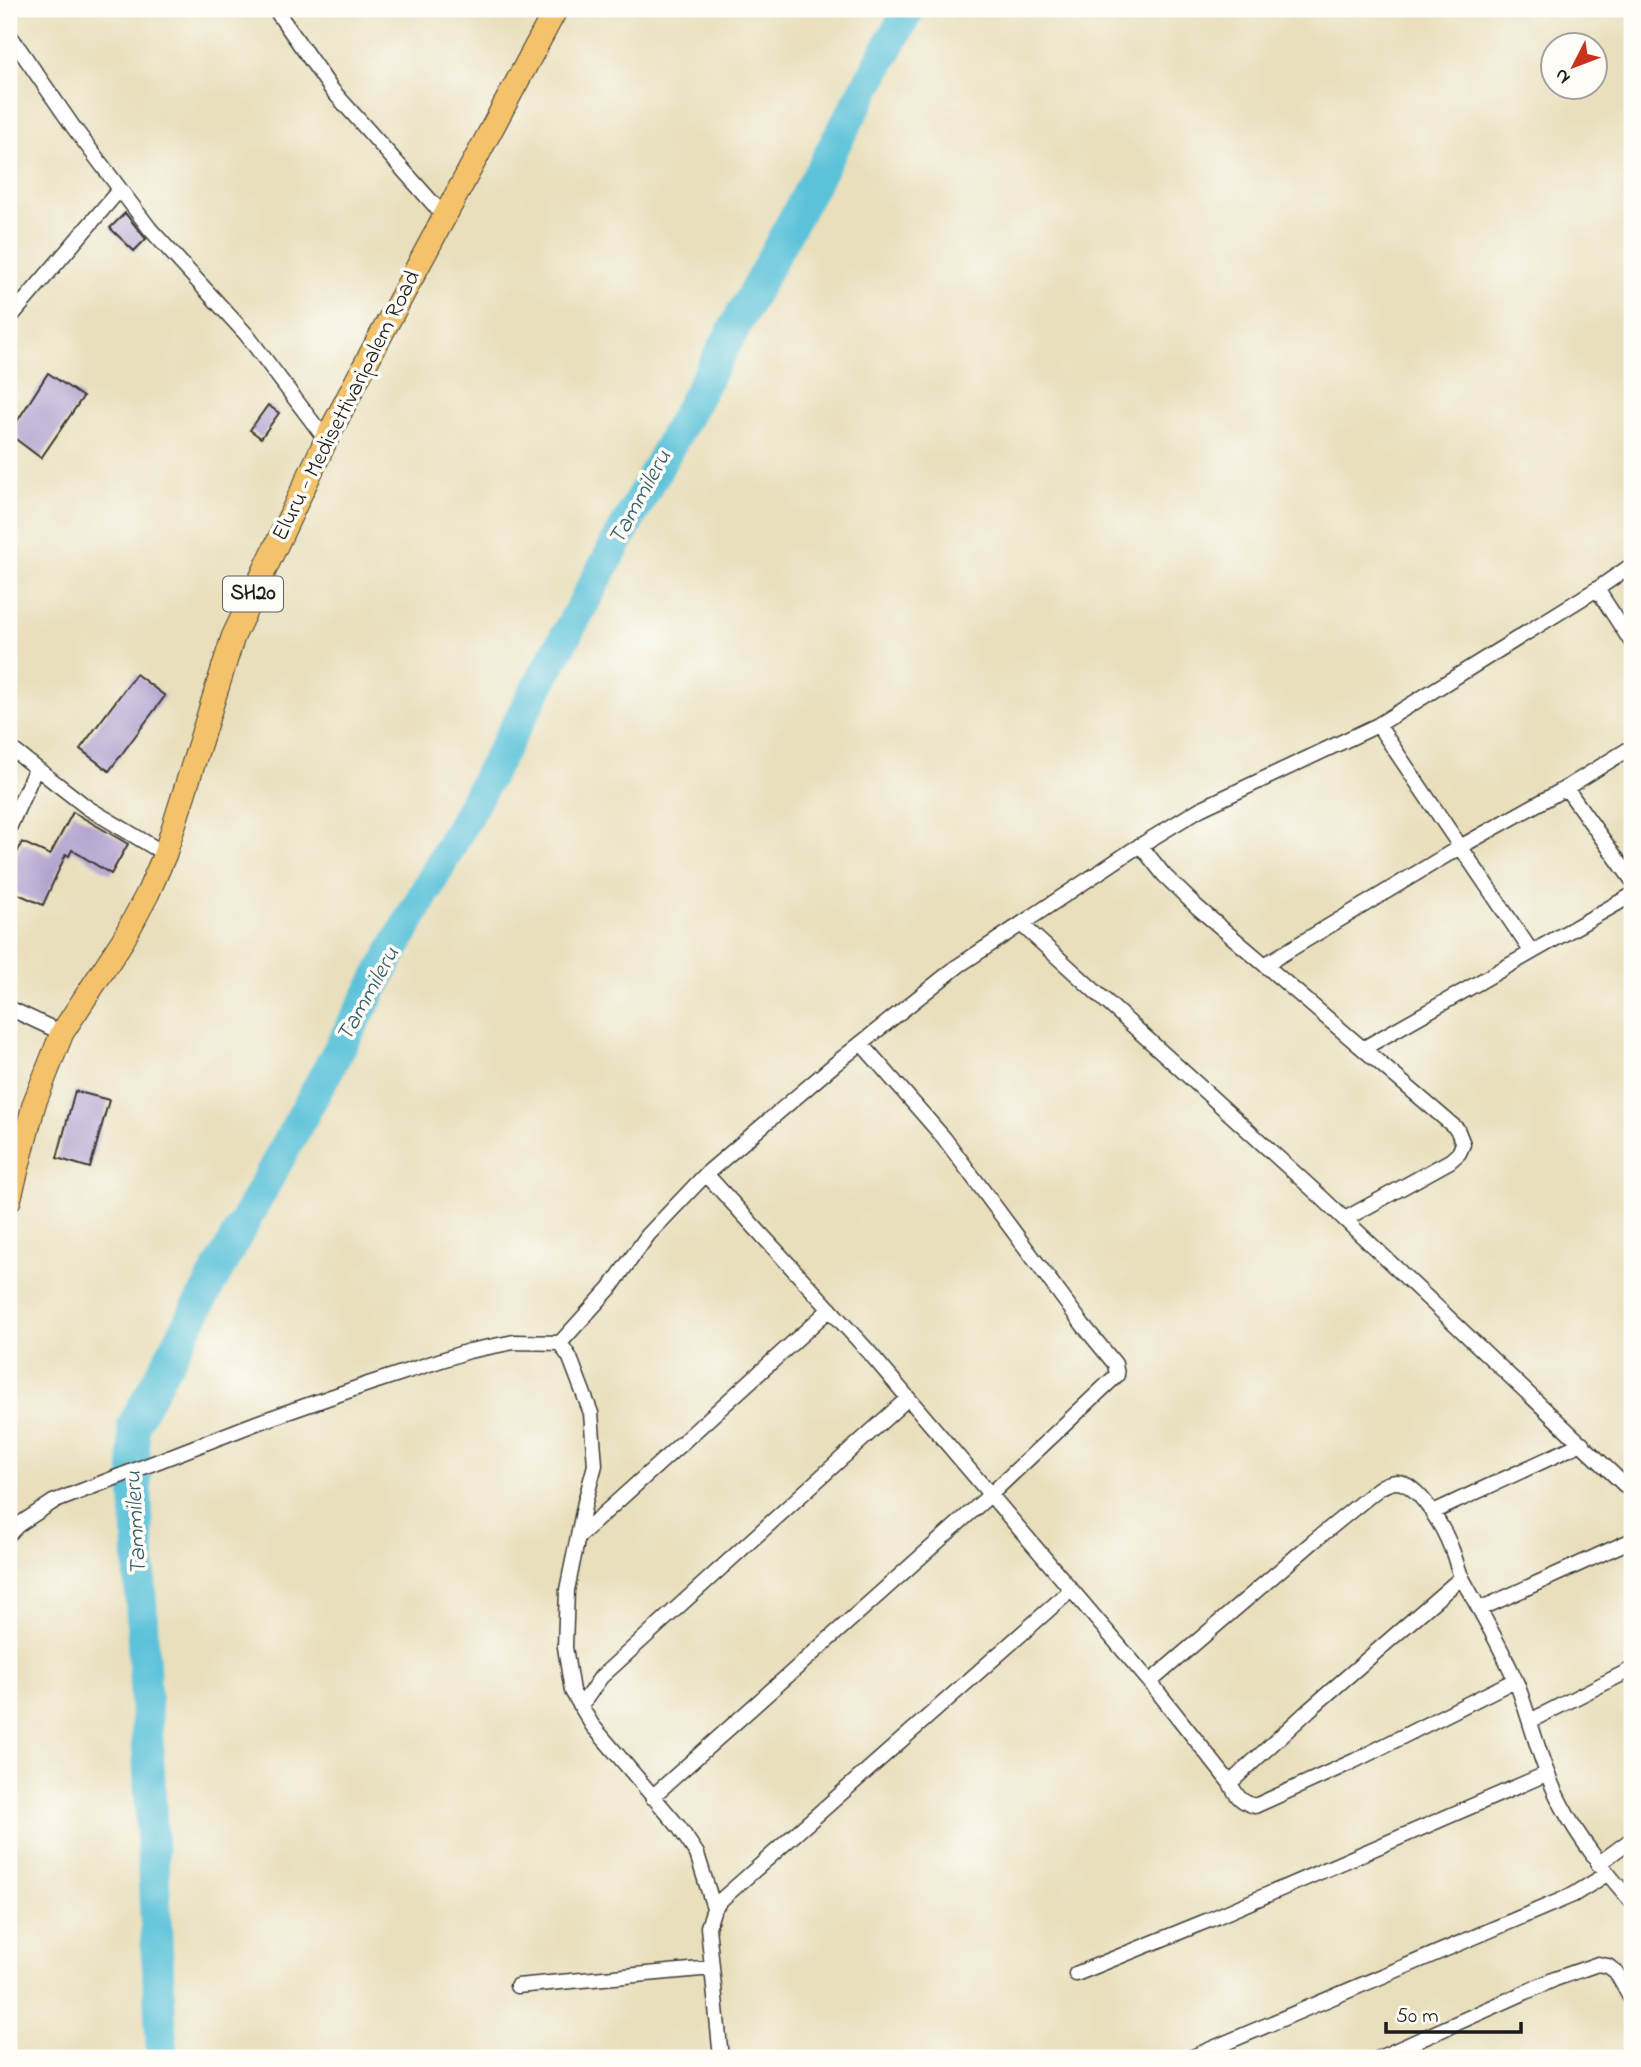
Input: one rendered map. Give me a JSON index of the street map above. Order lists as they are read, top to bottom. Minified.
{"streets":{"main road":["Eluru - Medisettivaripalem Road","SH20"]},"water":["Tammileru"],"scale_bar":"50 m","north":"bottom left"}
